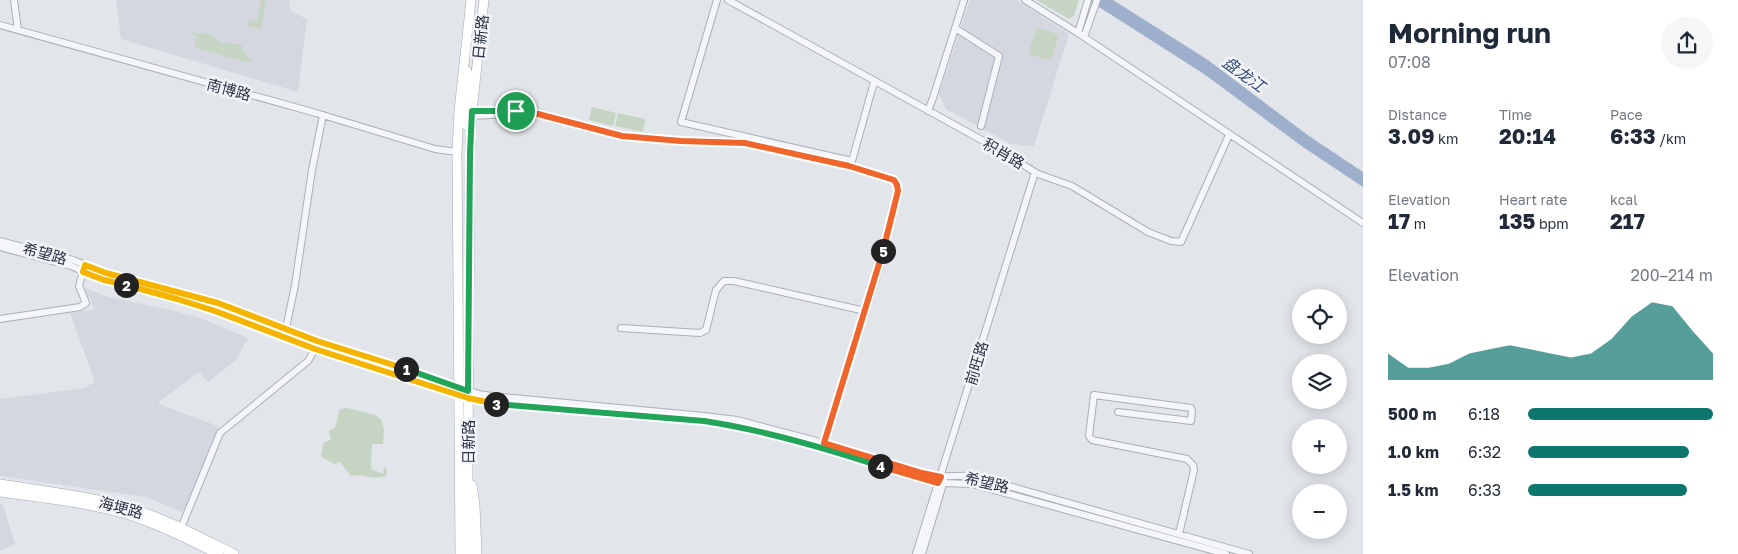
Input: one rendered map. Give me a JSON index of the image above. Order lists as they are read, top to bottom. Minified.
{"streets":{"main road":["日新路","海埂路"],"street":["南博路","积肖路","希望路","前旺路"]},"crossings":[["日新路","南博路"],["日新路","希望路"],["积肖路","前旺路"],["希望路","前旺路"]],"water":["盘龙江"],"page":{"heading":["Morning run","07:08"],"stats":[["Distance","3.09 km"],["Time","20:14"],["Pace","6:33 /km"],["Elevation","17 m"],["Heart rate","135 bpm"],["kcal","217"]],"pins":["5","2","1","3","4"],"chart":["Elevation","200–214 m"],"map_buttons":["+","−"],"list":[{"name":"500 m","note":"6:18"},{"name":"1.0 km","note":"6:32"},{"name":"1.5 km","note":"6:33"}]}}
